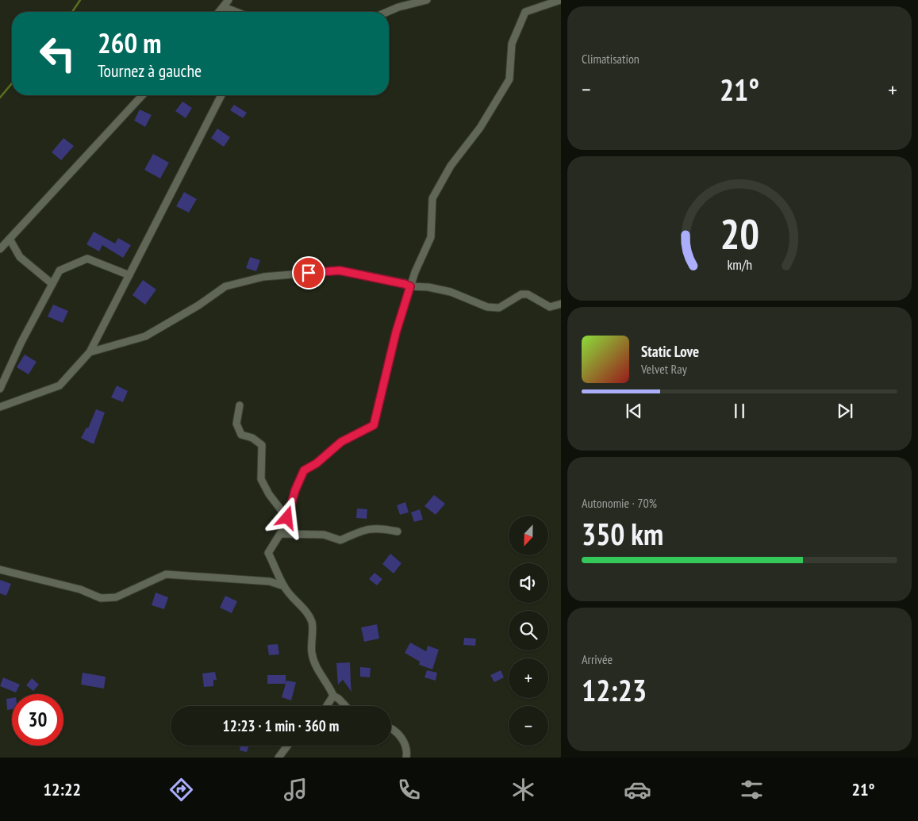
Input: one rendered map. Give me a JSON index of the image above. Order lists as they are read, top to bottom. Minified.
{"north":"bottom","page":{"tile":["Climatisation",["Autonomie · 70%","350 km"],["Arrivée","12:23"]],"turn":["260 m","Tournez à gauche"],"heat":["−","21°","+"],"song":["Static Love","Velvet Ray"],"map_buttons":["+","−"],"limit":"30","trip":"12:23 · 1 min · 360 m","tabs":["12:22","21°"],"gauge":["20","km/h"]}}
